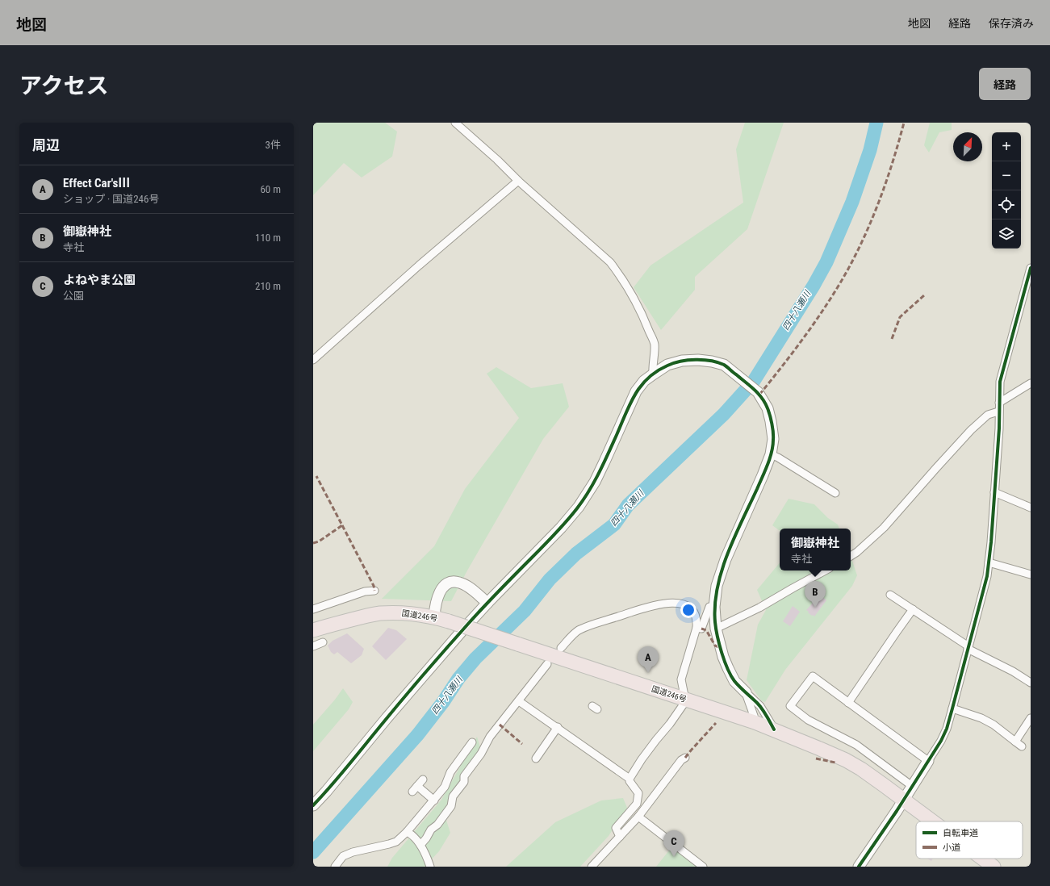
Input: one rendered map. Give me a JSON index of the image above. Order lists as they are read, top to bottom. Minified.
{"streets":{"highway":["国道246号"]},"water":["四十八瀬川"],"legend":["自転車道","小道"],"north":"top right","page":{"header":"地図","nav":["地図","経路","保存済み"],"title":"アクセス","buttons":"経路","heading":["周辺","3件"],"map_buttons":["+","−"],"list":[{"mark":"A","name":"Effect Car'sⅢ","note":"ショップ · 国道246号","value":"60 m"},{"mark":"B","name":"御嶽神社","note":"寺社","value":"110 m"},{"mark":"C","name":"よねやま公園","note":"公園","value":"210 m"}],"popup":["御嶽神社","寺社"],"pins":["B","A","C"]}}
